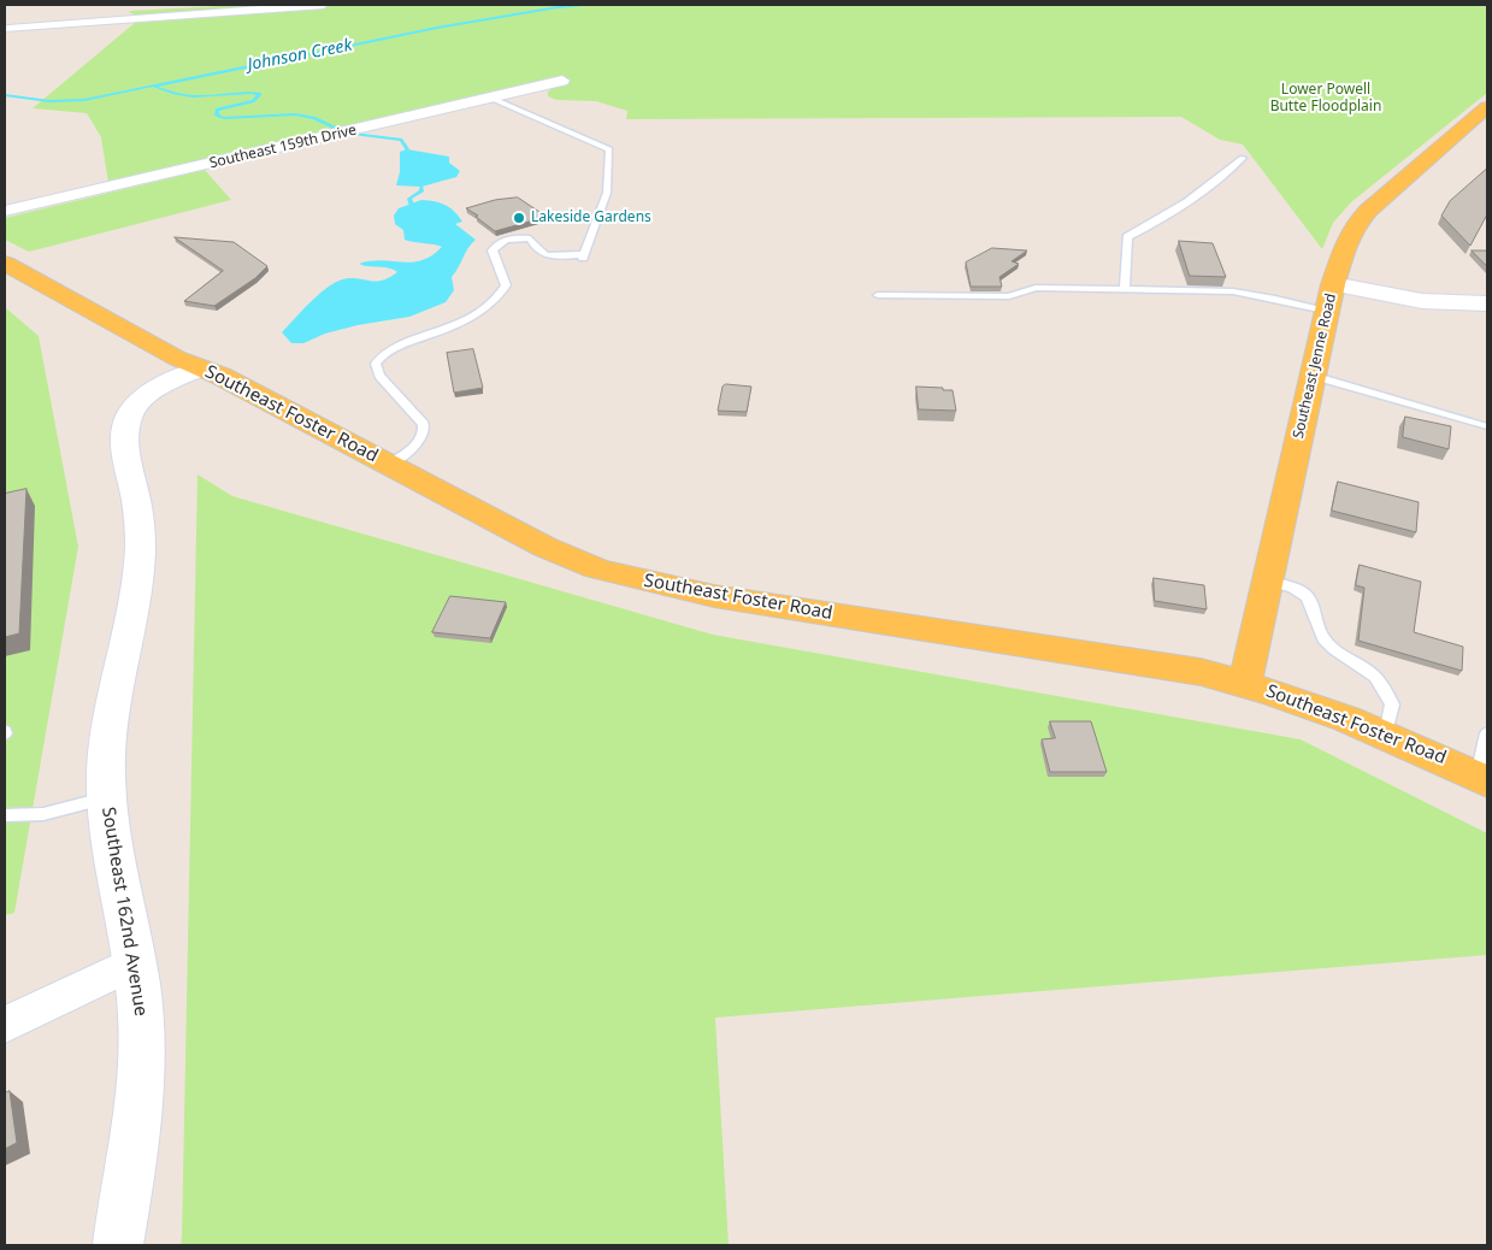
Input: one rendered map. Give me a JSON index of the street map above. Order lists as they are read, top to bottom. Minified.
{"streets":{"main road":["Southeast Jenne Road","Southeast Foster Road"],"street":["Southeast 159th Drive","Southeast 162nd Avenue"]},"crossings":[["Southeast Jenne Road","Southeast Foster Road"],["Southeast Foster Road","Southeast 162nd Avenue"]],"water":["Johnson Creek"],"parks":["Lower Powell Butte Floodplain"],"places":["Lakeside Gardens"]}
